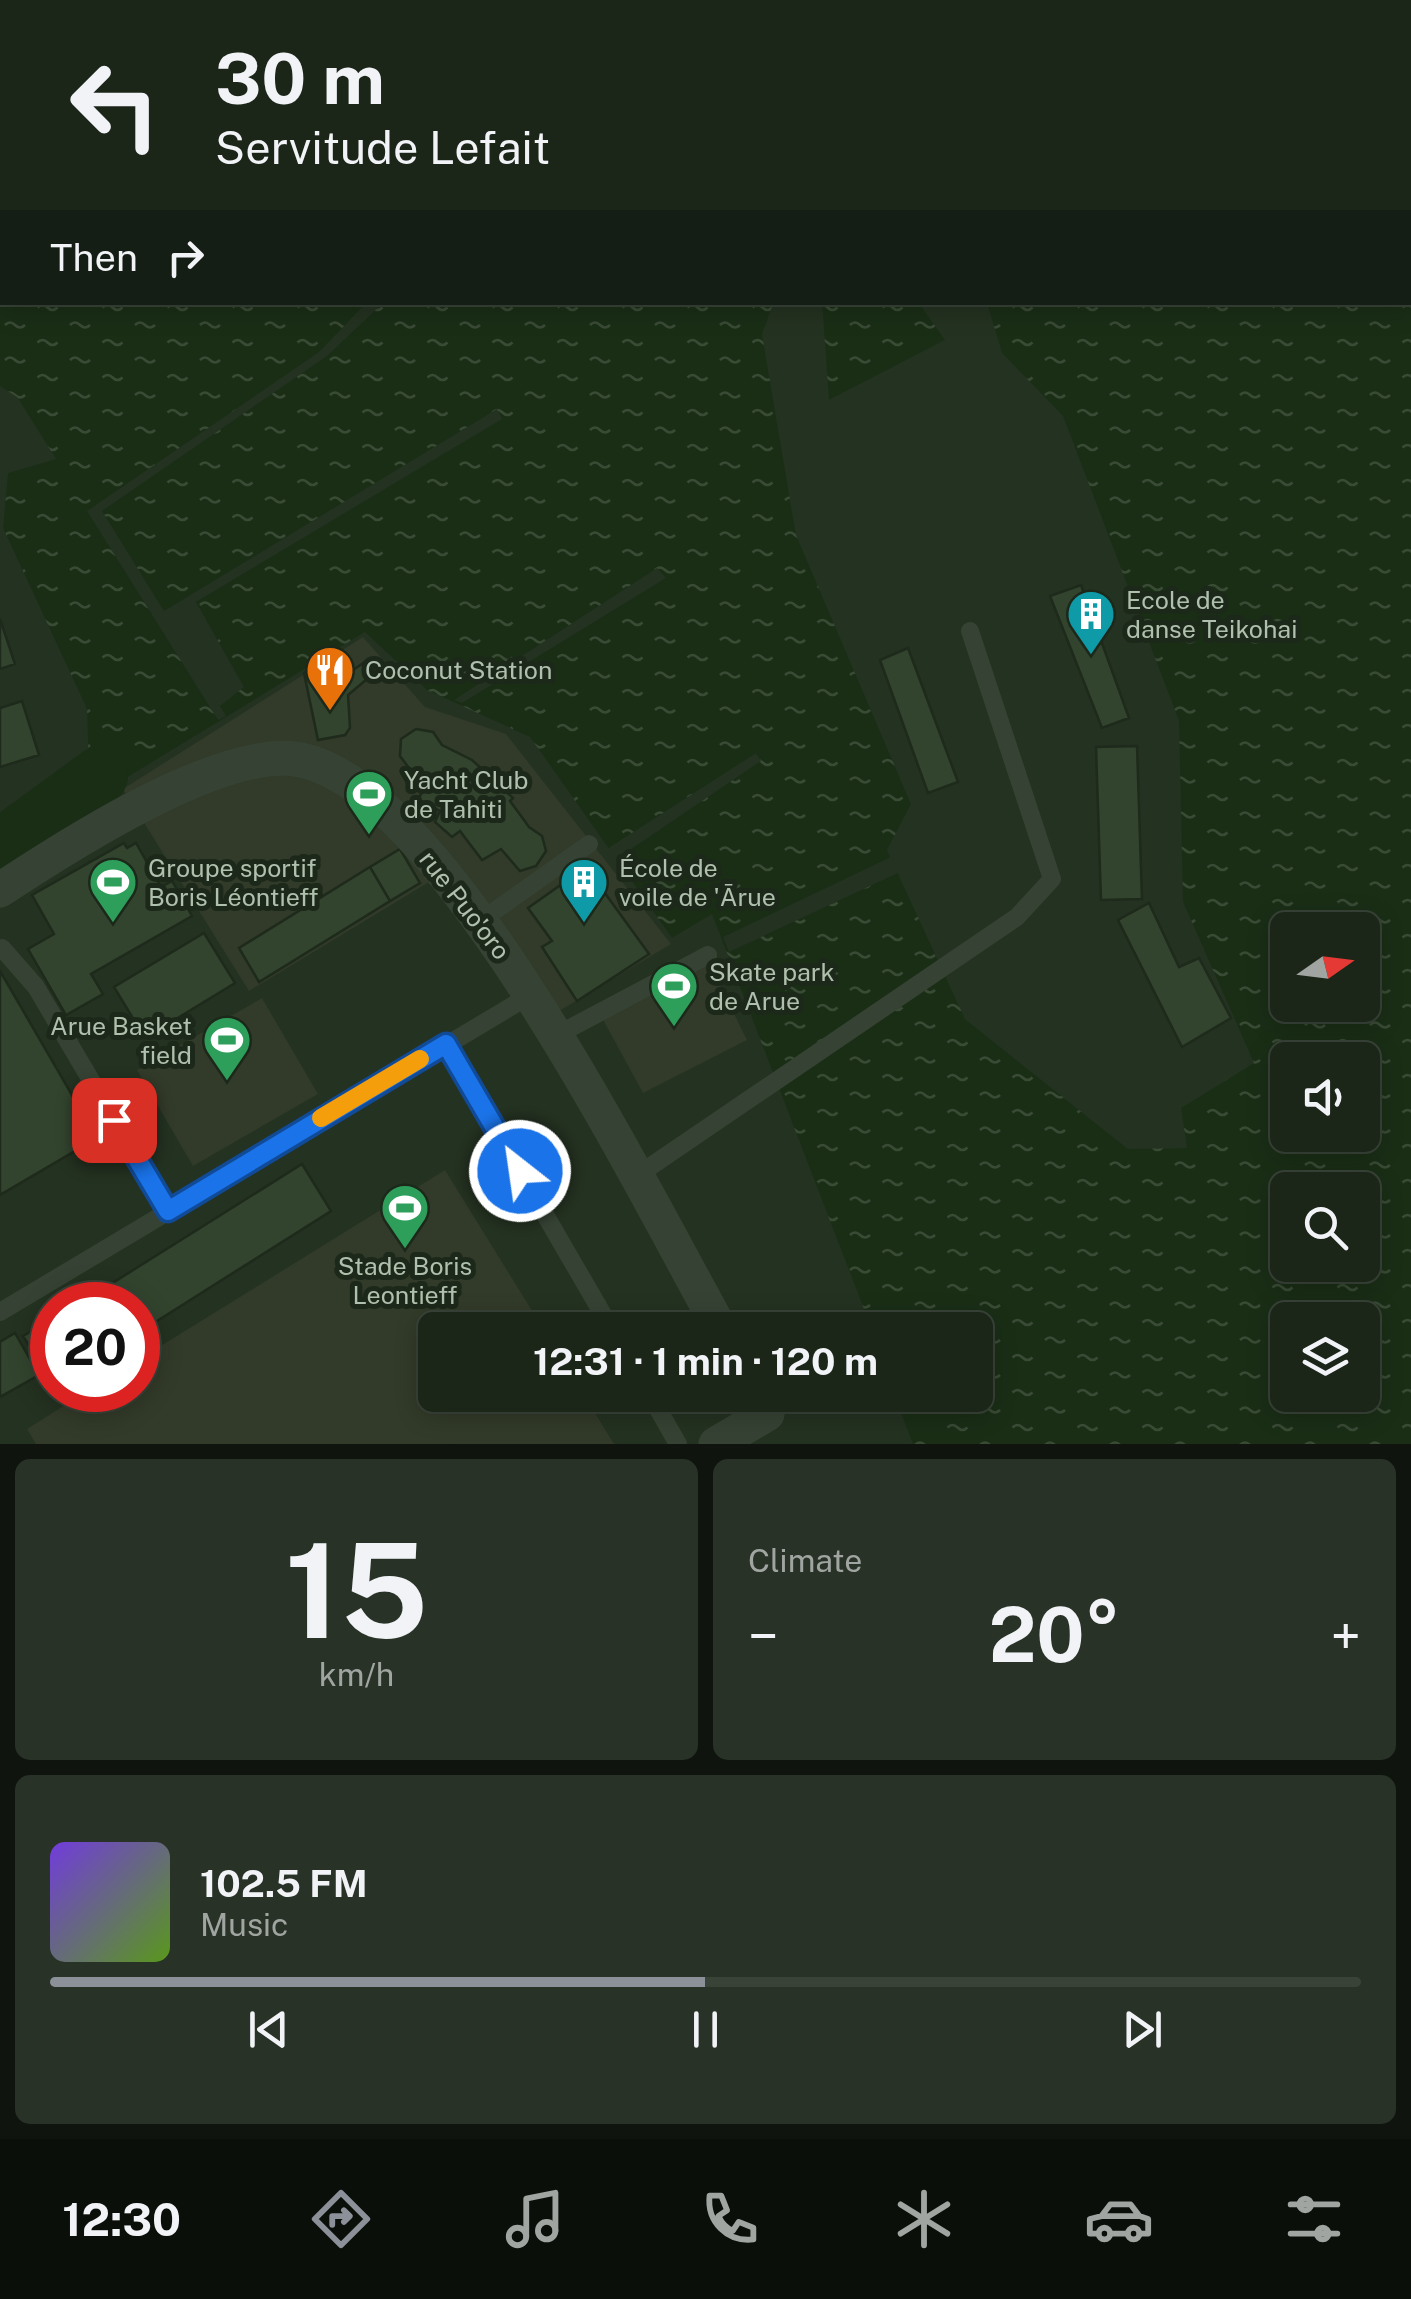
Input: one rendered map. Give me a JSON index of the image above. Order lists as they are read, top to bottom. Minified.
{"streets":{"street":["rue Puo'oro"]},"places":{"building":["Ecole de danse Teikohai","École de voile de 'Ārue"],"restaurant":["Coconut Station"],"sports":["Yacht Club de Tahiti","Groupe sportif Boris Léontieff","Skate park de Arue","Arue Basket field","Stade Boris Leontieff"]},"north":"right","page":{"turn":["30 m","Servitude Lefait"],"then":"Then","limit":"20","trip":"12:31 · 1 min · 120 m","tile":[["15","km/h"],"Climate"],"heat":["−","20°","+"],"song":["102.5 FM","Music"],"tabs":"12:30"}}
